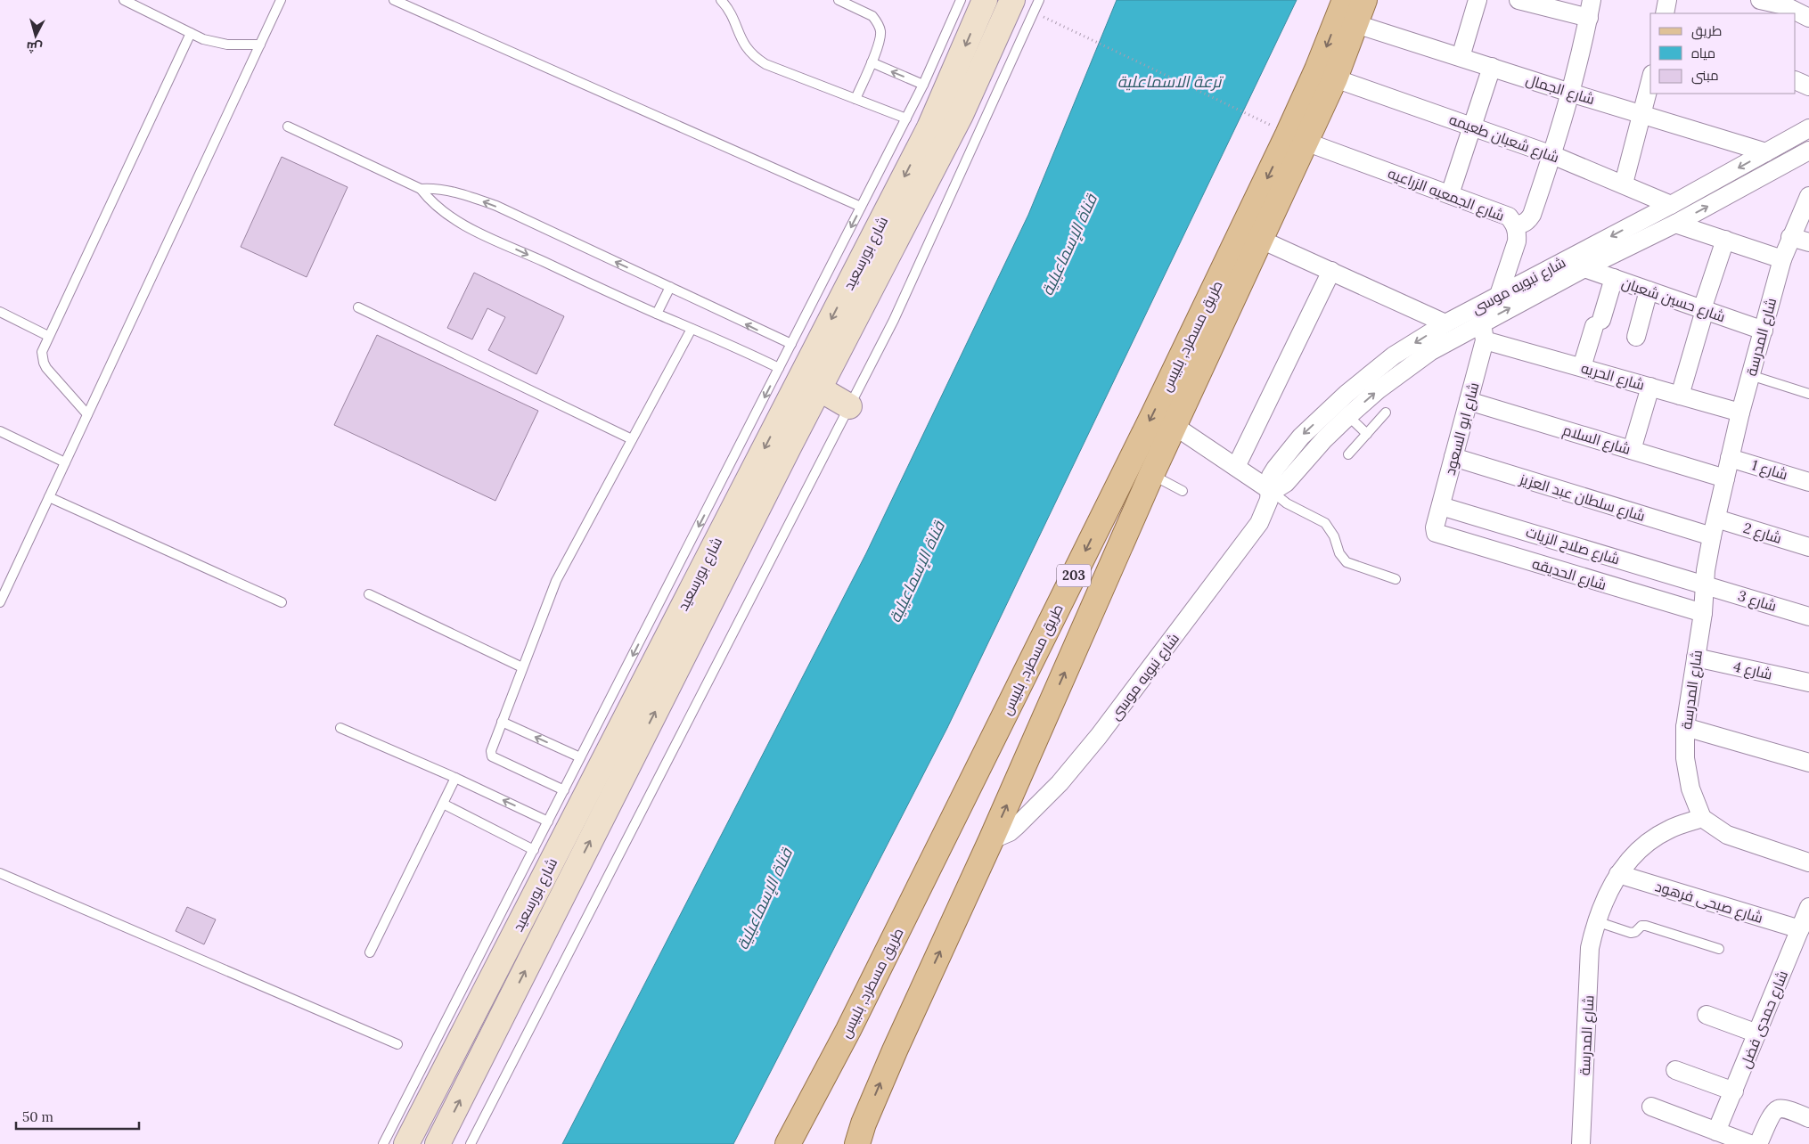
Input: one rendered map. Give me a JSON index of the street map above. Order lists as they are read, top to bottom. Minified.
{"streets":{"main road":["شارع بورسعيد","طريق مسطرد, بلبيس","203"],"street":["شارع الجمال","شارع شعبان طعيمه","شارع الجمعيه الزراعيه","شارع نبويه موسى","شارع حسين شعبان","شارع المدرسة","شارع الحريه","شارع ابو السعود","شارع السلام","شارع 1","شارع سلطان عبد العزيز","شارع 2","شارع صلاح الزيات","شارع الحديقه","شارع 3","شارع 4","شارع صبحى فرهود","شارع حمدى فضل"]},"crossings":[["شارع الجمال","شارع نبويه موسى"],["شارع الجمال","طريق مسطرد, بلبيس"],["شارع شعبان طعيمه","شارع نبويه موسى"],["شارع شعبان طعيمه","طريق مسطرد, بلبيس"],["شارع الجمعيه الزراعيه","شارع نبويه موسى"],["شارع الجمعيه الزراعيه","طريق مسطرد, بلبيس"],["شارع نبويه موسى","شارع حسين شعبان"],["شارع نبويه موسى","طريق مسطرد, بلبيس"],["شارع نبويه موسى","شارع الحريه"],["شارع نبويه موسى","شارع ابو السعود"],["شارع حسين شعبان","شارع المدرسة"],["شارع المدرسة","شارع الحريه"],["شارع المدرسة","شارع السلام"],["شارع المدرسة","شارع 1"],["شارع المدرسة","شارع سلطان عبد العزيز"],["شارع المدرسة","شارع 2"],["شارع المدرسة","شارع صلاح الزيات"],["شارع المدرسة","شارع الحديقه"],["شارع المدرسة","شارع 3"],["شارع المدرسة","شارع 4"],["شارع المدرسة","شارع صبحى فرهود"],["شارع الحريه","شارع ابو السعود"],["شارع ابو السعود","شارع السلام"],["شارع ابو السعود","شارع سلطان عبد العزيز"],["شارع ابو السعود","شارع صلاح الزيات"],["شارع ابو السعود","شارع الحديقه"],["شارع صلاح الزيات","شارع 3"],["شارع صبحى فرهود","شارع حمدى فضل"]],"water":["ترعة الاسماعلية","قناة الإسماعيلية"],"legend":["طريق","مياه","مبنى"],"scale_bar":"50 m","north":"bottom"}
